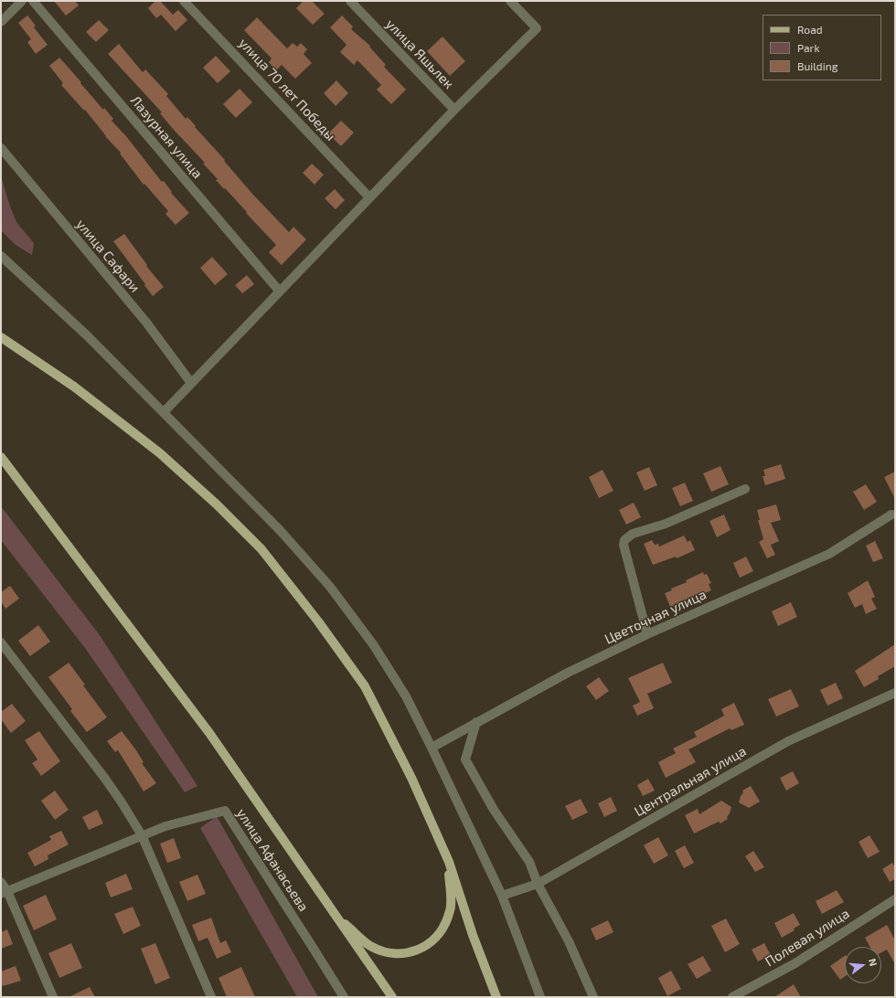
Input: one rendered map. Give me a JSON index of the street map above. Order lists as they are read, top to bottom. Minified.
{"streets":{"street":["улица Яшьлек","улица 70 лет Победы","Лазурная улица","улица Сафари","Цветочная улица","Центральная улица","улица Афанасьева","Полевая улица"]},"legend":["Road","Park","Building"],"north":"right"}
